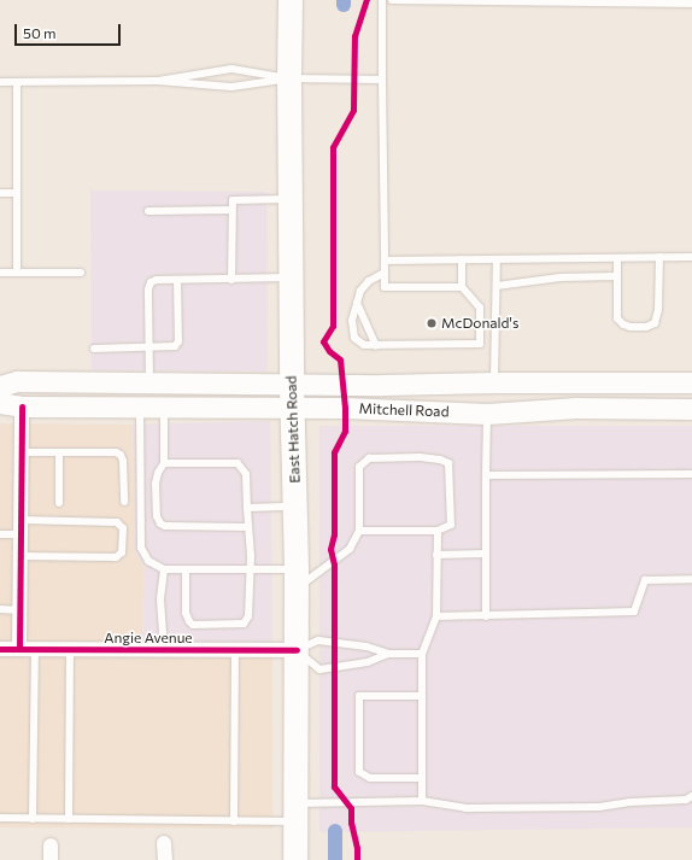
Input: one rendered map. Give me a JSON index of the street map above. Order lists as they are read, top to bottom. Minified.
{"streets":{"main road":["Mitchell Road","East Hatch Road"],"street":["Angie Avenue"]},"crossings":[["Mitchell Road","East Hatch Road"],["East Hatch Road","Angie Avenue"]],"places":["McDonald's"],"scale_bar":"50 m"}
